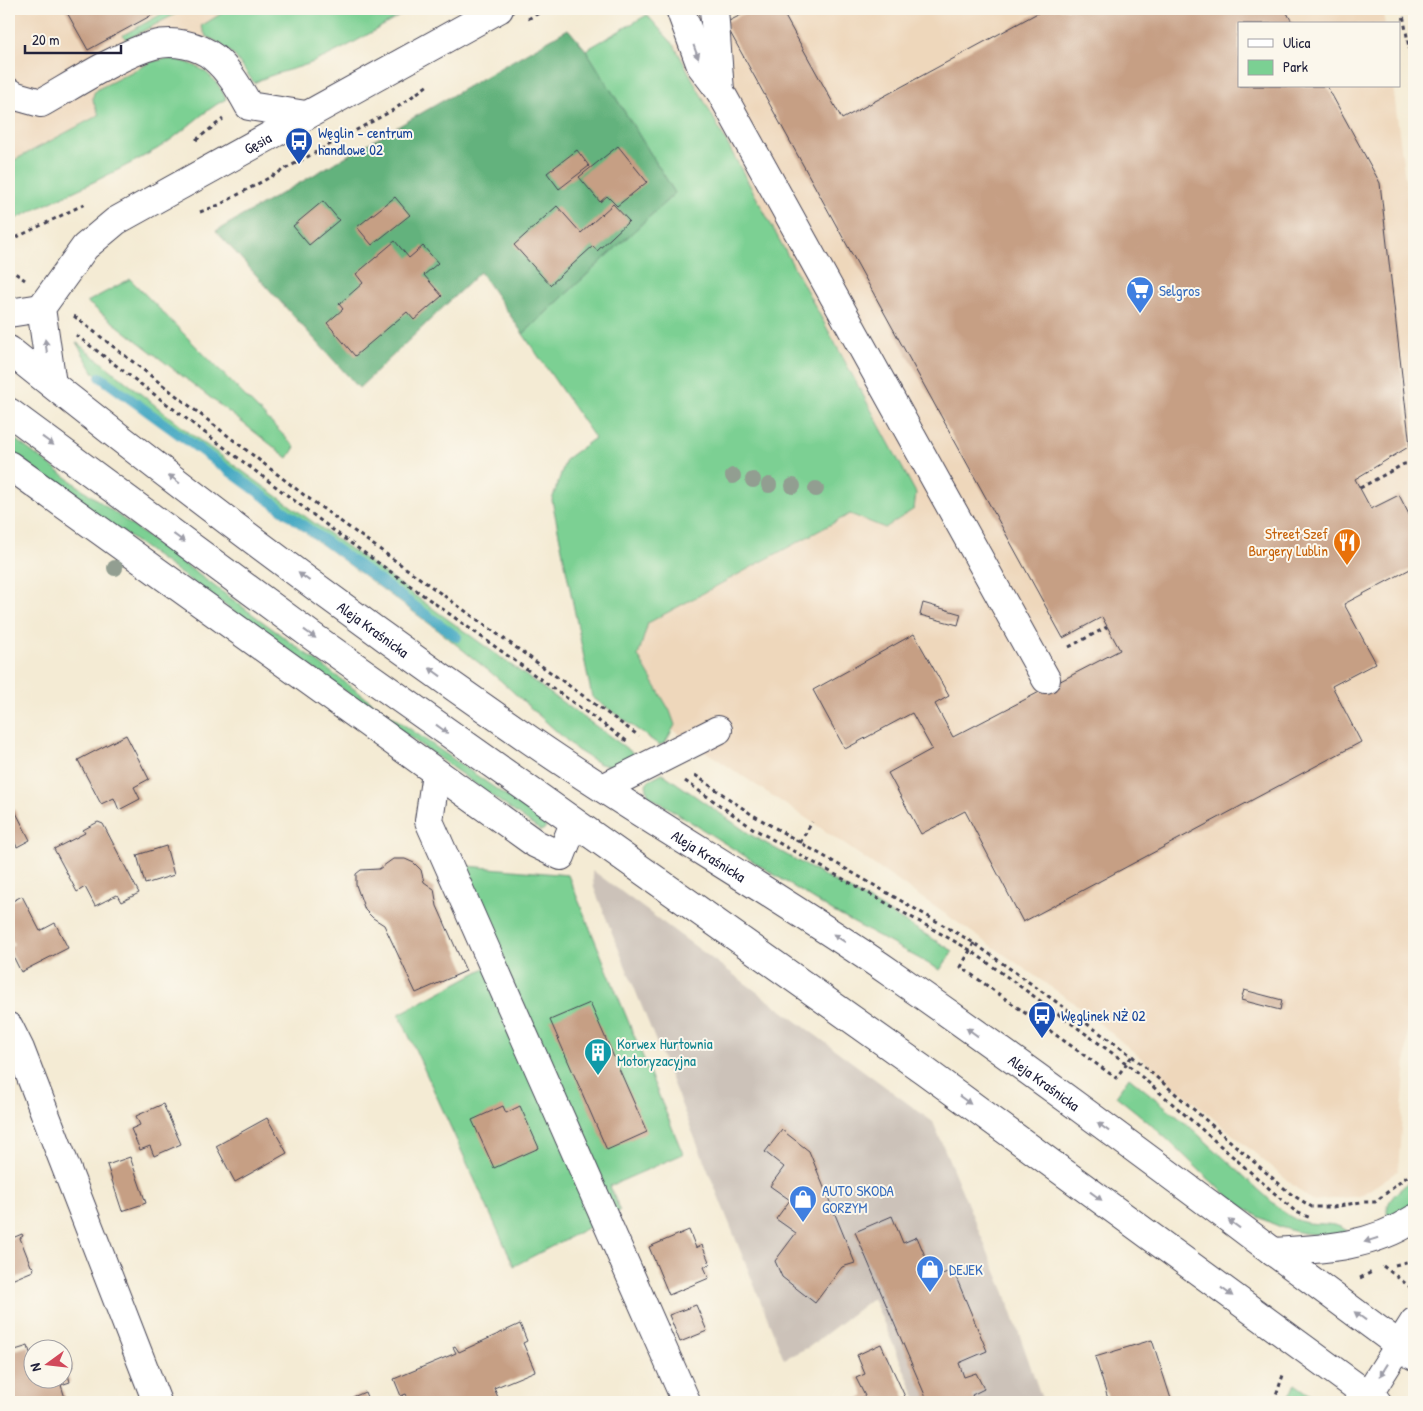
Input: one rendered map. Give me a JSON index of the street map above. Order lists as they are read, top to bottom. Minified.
{"streets":{"main road":["Gęsia","Aleja Kraśnicka"]},"places":{"bus stop":["Węglin - centrum handlowe 02","Węglinek NŻ 02"],"supermarket":["Selgros"],"restaurant":["Street Szef Burgery Lublin"],"building":["Korwex Hurtownia Motoryzacyjna"],"shop":["AUTO SKODA GORZYM","DEJEK"]},"legend":["Ulica","Park"],"scale_bar":"20 m","north":"left"}
